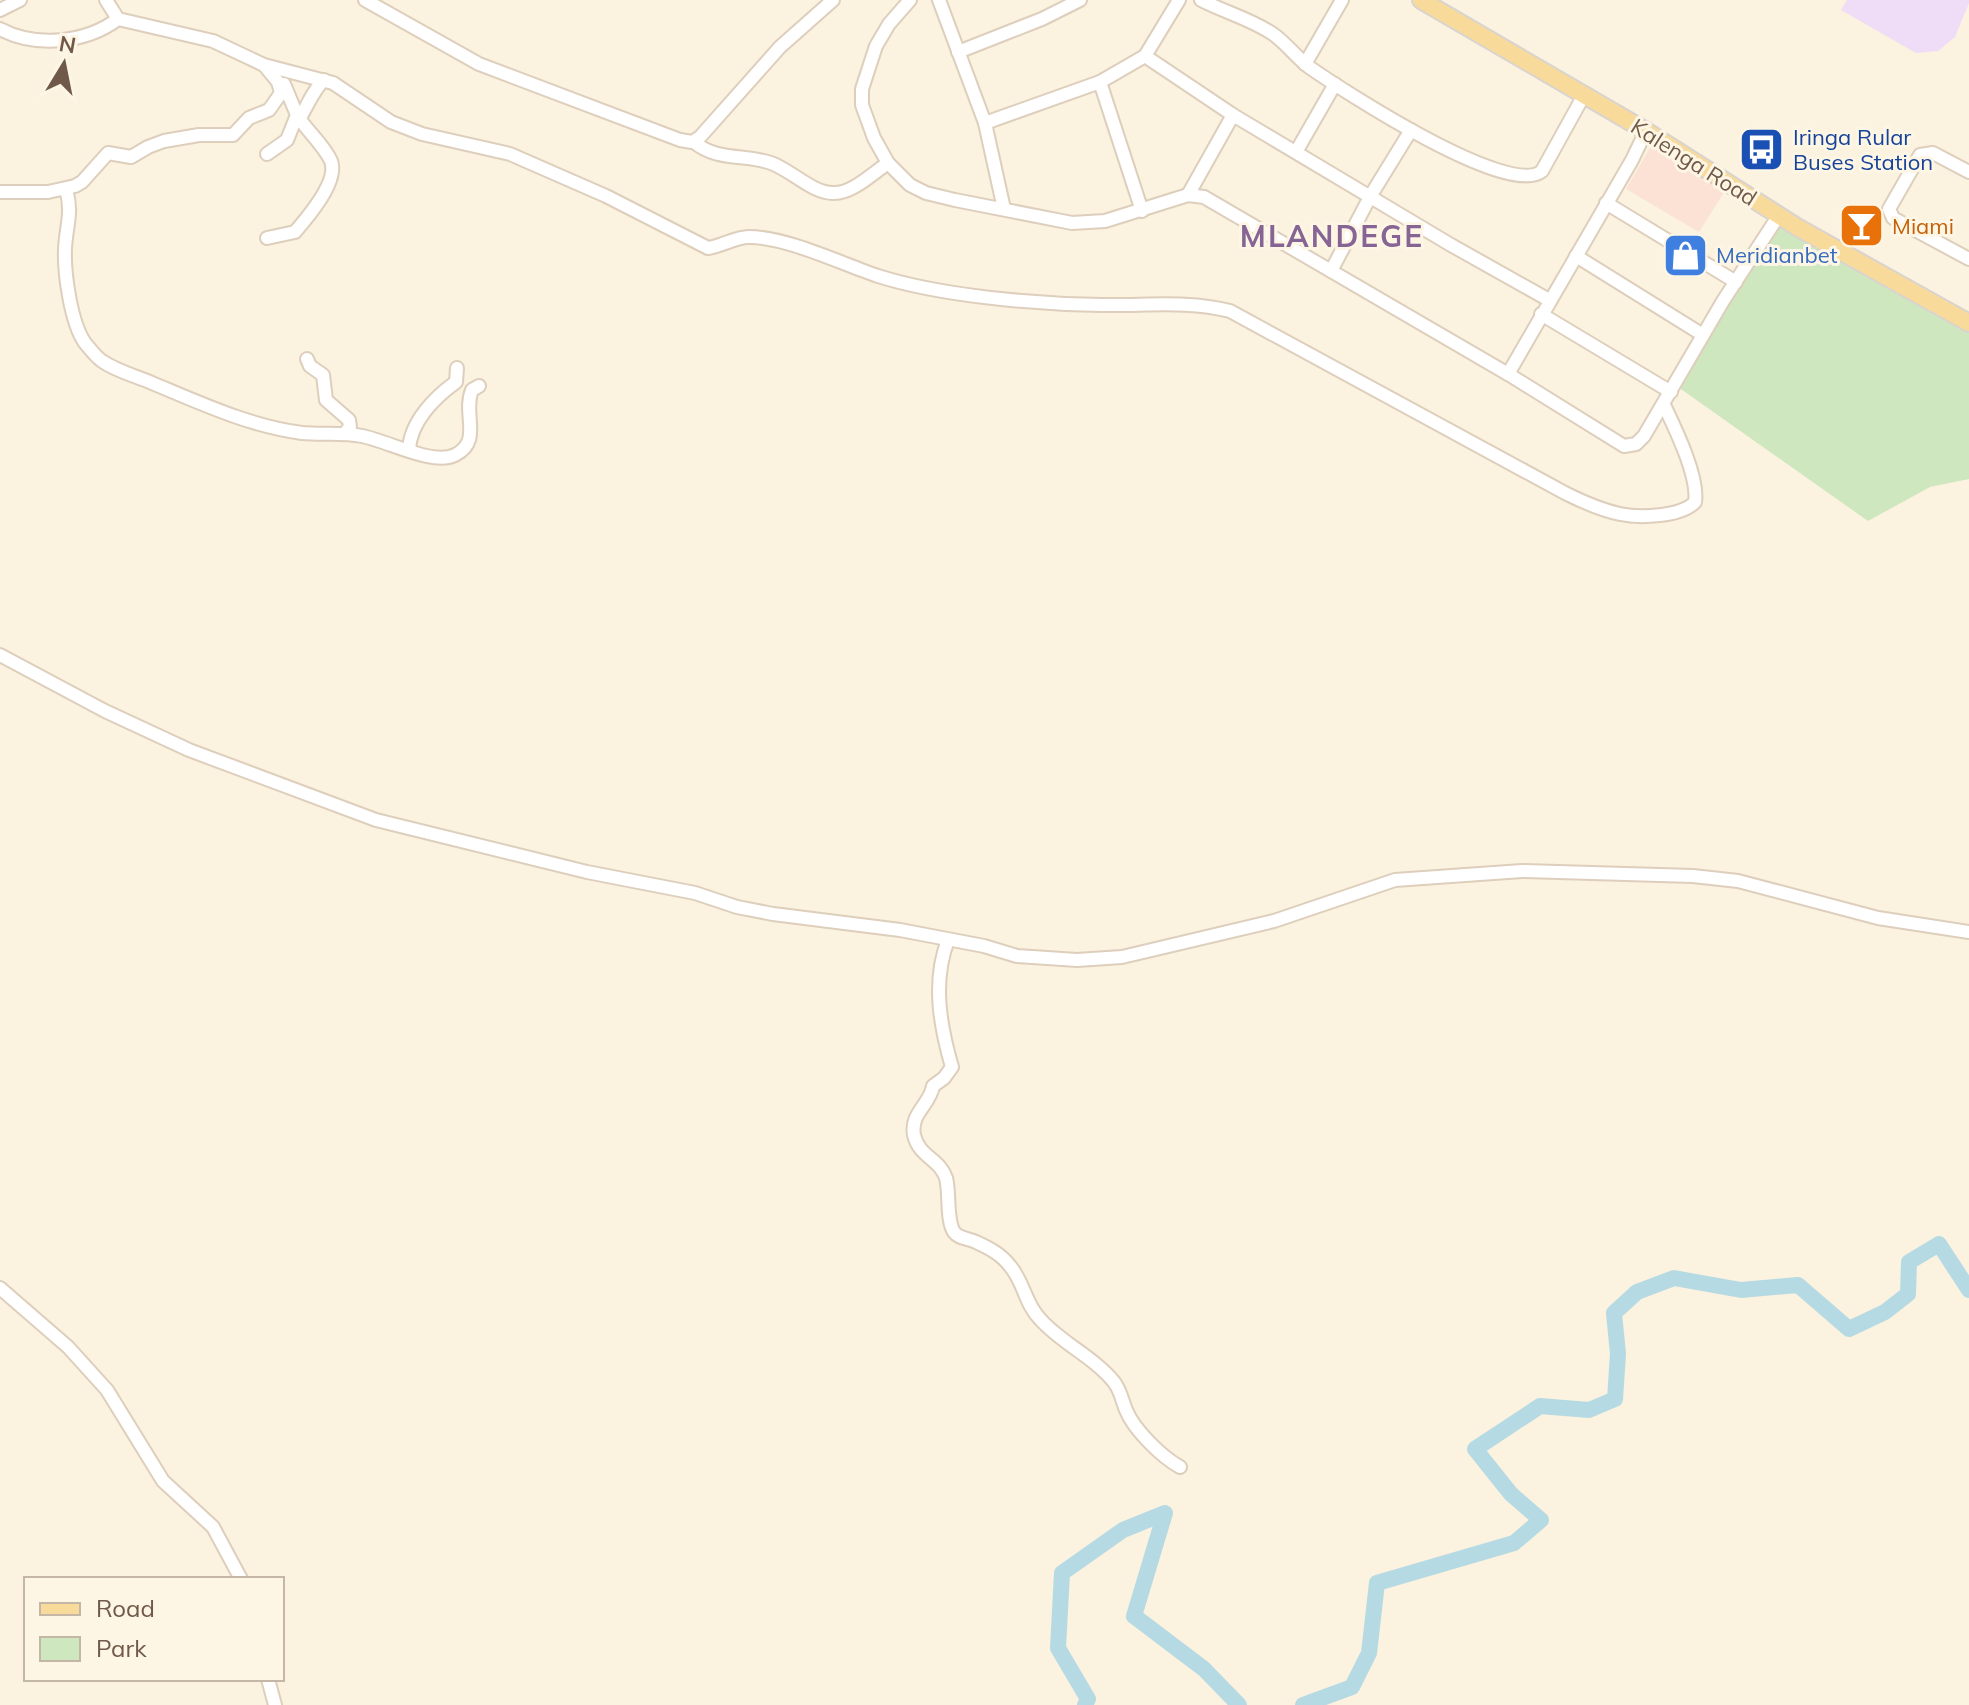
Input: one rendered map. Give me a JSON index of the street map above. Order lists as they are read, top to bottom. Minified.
{"streets":{"main road":["Kalenga Road"]},"districts":["MLANDEGE"],"places":{"bus stop":["Iringa Rular Buses Station"],"bar":["Miami"],"shop":["Meridianbet"]},"legend":["Road","Park"],"north":"top"}
